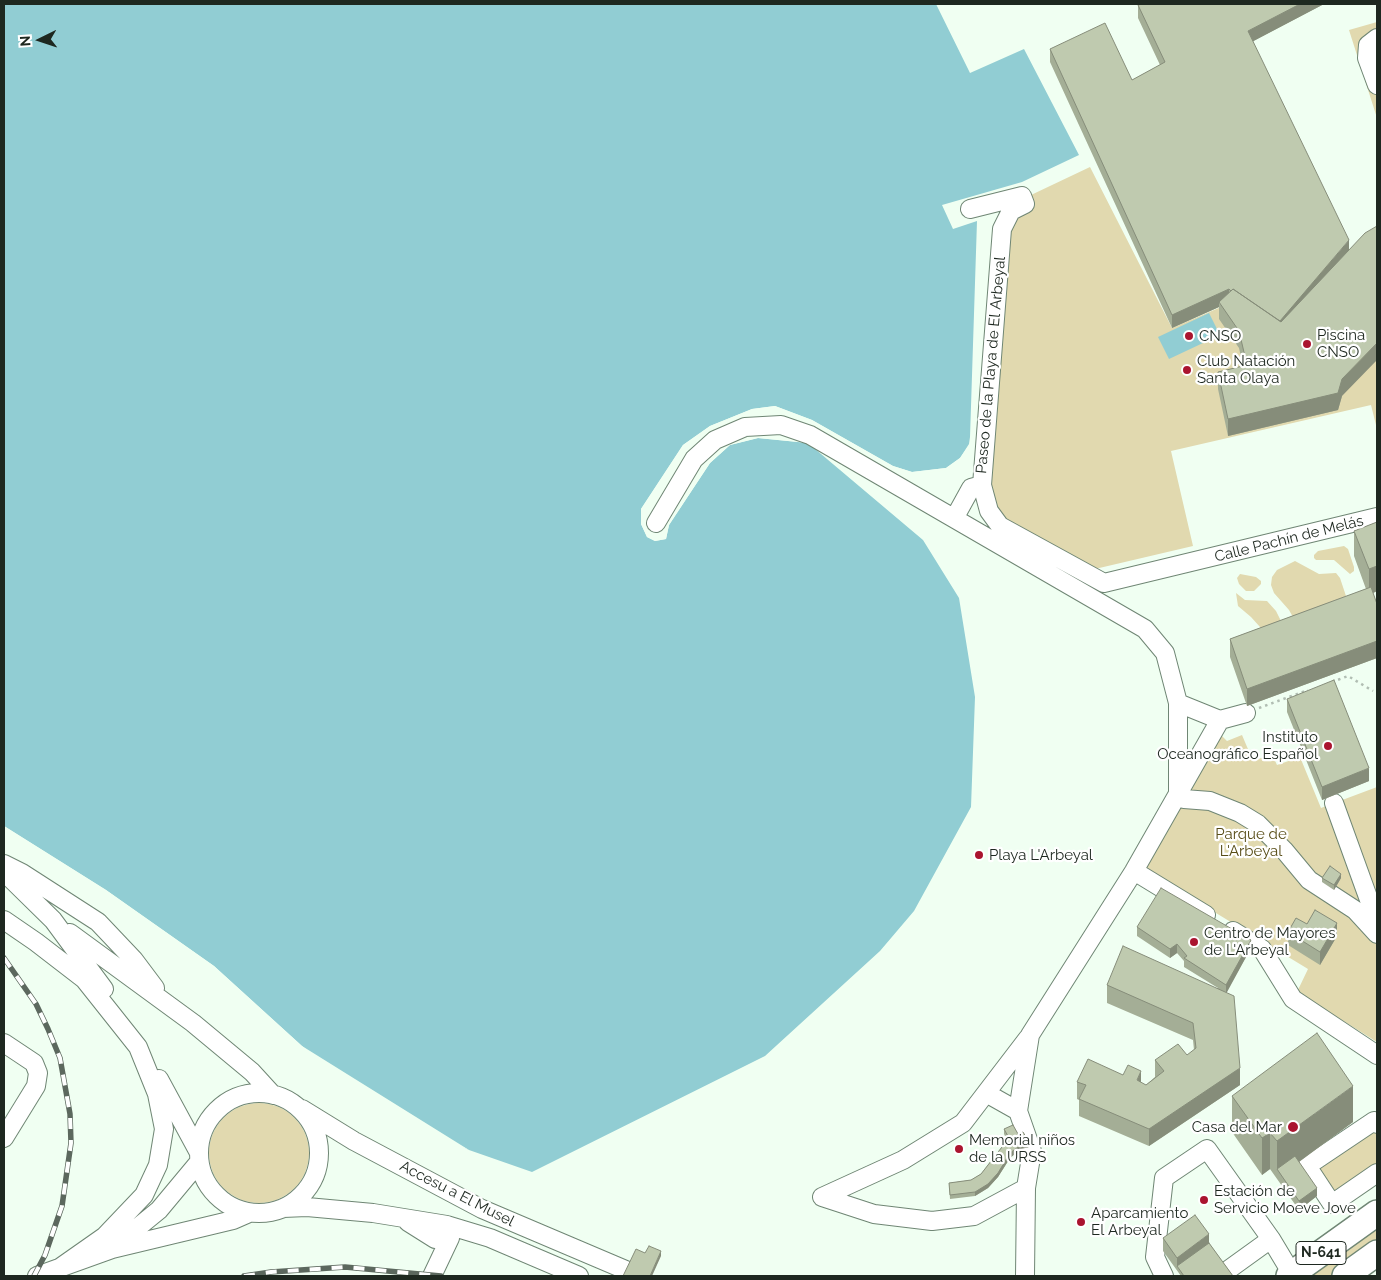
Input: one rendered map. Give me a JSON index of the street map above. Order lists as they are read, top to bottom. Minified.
{"streets":{"highway":["N-641"],"street":["Paseo de la Playa de El Arbeyal","Calle Pachín de Melás","Accesu a El Musel"]},"crossings":[["Paseo de la Playa de El Arbeyal","Calle Pachín de Melás"]],"parks":["Parque de L'Arbeyal"],"places":["CNSO","Piscina CNSO","Club Natación Santa Olaya","Instituto Oceanográfico Español","Playa L'Arbeyal","Centro de Mayores de L'Arbeyal","Casa del Mar","Memorial niños de la URSS","Estación de Servicio Moeve Jove","Aparcamiento El Arbeyal"],"north":"left"}
